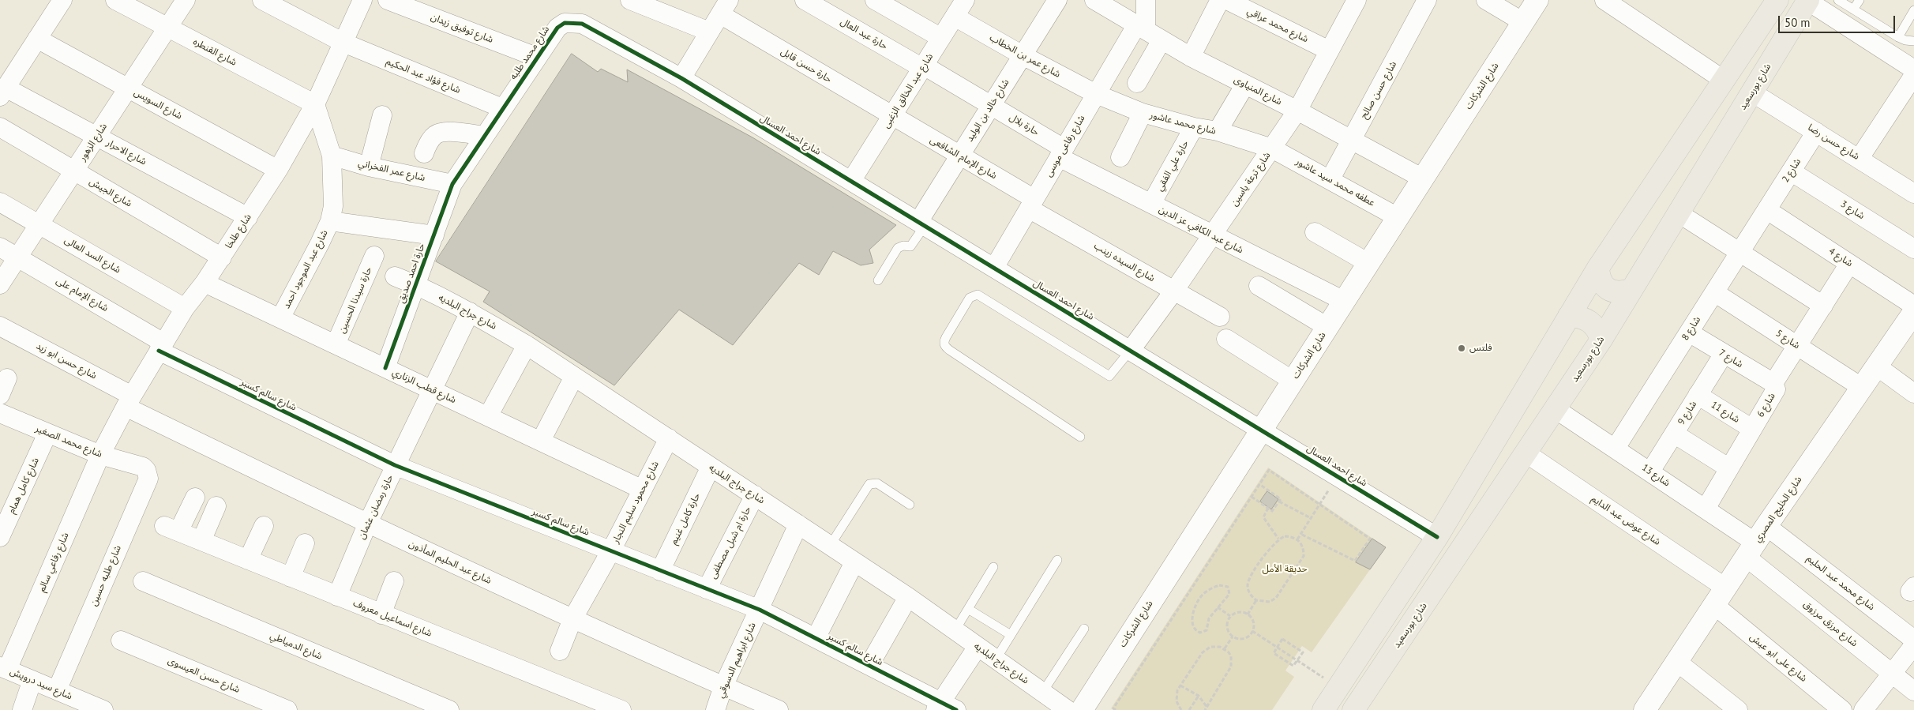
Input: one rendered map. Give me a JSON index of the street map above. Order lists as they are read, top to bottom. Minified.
{"streets":{"main road":["شارع الشركات","شارع بورسعيد","شارع الخليج المصري"],"street":["شارع محمد عراقي","شارع توفيق زيدان","حارة عبد العال","شارع القنطره","شارع محمد طلبه","شارع عمر بن الخطاب","حارة حسن قابل","شارع فؤاد عبد الحكيم","شارع حسن صالح","شارع عبد الخالق الزغبى","شارع المنياوى","شارع السويس","شارع خالد بن الوليد","شارع محمد عاشور","حارة بلال","شارع احمد العسال","شارع الزهور","شارع حسن رضا","شارع رفاعى موسى","شارع الاحرار","شارع الإمام الشافعى","حارة علي الفقي","شارع عمر الفخراني","شارع 2","شارع ترعة ياسين","عطفه محمد سيد عاشور","شارع الجيش","شارع 3","شارع عبد الكافي عز الدين","شارع طلخا","شارع السد العالى","شارع 4","شارع السيده زينب","شارع عبد الموجود احمد","حارة احمد صديق","شارع الإمام على","حارة سيدنا الحسين","شارع جراج البلديه","شارع 8","شارع 5","شارع 7","شارع حسن ابو زيد","شارع قطب الزناري","شارع سالم كسبر","شارع 6","شارع 11","شارع 9","شارع محمد الصغير","شارع 13","شارع كامل همام","شارع محمود سليم النجار","حارة رمضان عثمان","حارة كامل غنيم","شارع عوض عبد الدايم","حارة ام شبل مصطفى","شارع رفاعي سالم","شارع عبد الحليم المأذون","شارع طلبه حسين","شارع محمد عبد الحليم","شارع اسماعيل معروف","شارع مرزق مرزوق","شارع الدمياطي","شارع على ابو عيش","شارع ابراهيم الدسوقي","شارع حسن العيسوى","شارع سيد درويش"]},"crossings":[["شارع محمد عراقي","شارع ترعة ياسين"],["شارع توفيق زيدان","شارع محمد طلبه"],["حارة عبد العال","شارع عبد الخالق الزغبى"],["حارة عبد العال","حارة بلال"],["شارع القنطره","شارع الزهور"],["شارع القنطره","شارع طلخا"],["شارع القنطره","شارع عبد الموجود احمد"],["شارع محمد طلبه","شارع فؤاد عبد الحكيم"],["شارع محمد طلبه","شارع احمد العسال"],["شارع محمد طلبه","شارع عمر الفخراني"],["شارع محمد طلبه","حارة احمد صديق"],["شارع عمر بن الخطاب","شارع عبد الخالق الزغبى"],["شارع عمر بن الخطاب","شارع خالد بن الوليد"],["شارع عمر بن الخطاب","شارع محمد عاشور"],["شارع عمر بن الخطاب","شارع رفاعى موسى"],["حارة حسن قابل","شارع عبد الخالق الزغبى"],["حارة حسن قابل","شارع الإمام الشافعى"],["شارع فؤاد عبد الحكيم","شارع طلخا"],["شارع الشركات","شارع المنياوى"],["شارع الشركات","شارع احمد العسال"],["شارع الشركات","عطفه محمد سيد عاشور"],["شارع الشركات","شارع عبد الكافي عز الدين"],["شارع بورسعيد","شارع حسن رضا"],["شارع بورسعيد","شارع 13"],["شارع بورسعيد","شارع عوض عبد الدايم"],["شارع حسن صالح","شارع المنياوى"],["شارع حسن صالح","عطفه محمد سيد عاشور"],["شارع عبد الخالق الزغبى","حارة بلال"],["شارع عبد الخالق الزغبى","شارع احمد العسال"],["شارع عبد الخالق الزغبى","شارع الإمام الشافعى"],["شارع المنياوى","شارع رفاعى موسى"],["شارع المنياوى","شارع ترعة ياسين"],["شارع السويس","شارع الزهور"],["شارع السويس","شارع طلخا"],["شارع خالد بن الوليد","حارة بلال"],["شارع خالد بن الوليد","شارع احمد العسال"],["شارع خالد بن الوليد","شارع الإمام الشافعى"],["شارع محمد عاشور","شارع رفاعى موسى"],["شارع محمد عاشور","حارة علي الفقي"],["شارع محمد عاشور","شارع ترعة ياسين"],["شارع محمد عاشور","عطفه محمد سيد عاشور"],["حارة بلال","شارع رفاعى موسى"],["حارة بلال","شارع عبد الكافي عز الدين"],["شارع احمد العسال","شارع رفاعى موسى"],["شارع احمد العسال","شارع ترعة ياسين"],["شارع الزهور","شارع الاحرار"],["شارع الزهور","شارع الجيش"],["شارع الزهور","شارع السد العالى"],["شارع الزهور","شارع الإمام على"],["شارع حسن رضا","شارع 2"],["شارع رفاعى موسى","شارع الإمام الشافعى"],["شارع رفاعى موسى","شارع عبد الكافي عز الدين"],["شارع رفاعى موسى","شارع السيده زينب"],["شارع الاحرار","شارع طلخا"],["شارع الإمام الشافعى","شارع السيده زينب"],["حارة علي الفقي","شارع عبد الكافي عز الدين"],["شارع عمر الفخراني","شارع عبد الموجود احمد"],["شارع عمر الفخراني","حارة احمد صديق"],["شارع 2","شارع 3"],["شارع 2","شارع 4"],["شارع 2","شارع 8"],["شارع ترعة ياسين","عطفه محمد سيد عاشور"],["شارع ترعة ياسين","شارع عبد الكافي عز الدين"],["شارع ترعة ياسين","شارع السيده زينب"],["شارع الجيش","شارع طلخا"],["شارع طلخا","شارع السد العالى"],["شارع طلخا","شارع عبد الموجود احمد"],["شارع طلخا","شارع الإمام على"],["شارع طلخا","شارع حسن ابو زيد"],["شارع طلخا","شارع قطب الزناري"],["شارع طلخا","شارع سالم كسبر"],["شارع طلخا","شارع محمد الصغير"],["شارع طلخا","شارع رفاعي سالم"],["شارع طلخا","شارع عبد الحليم المأذون"],["شارع 4","شارع 8"],["شارع 4","شارع 6"],["شارع عبد الموجود احمد","شارع قطب الزناري"],["حارة احمد صديق","شارع جراج البلديه"],["حارة احمد صديق","شارع قطب الزناري"],["شارع الإمام على","شارع سالم كسبر"],["حارة سيدنا الحسين","شارع قطب الزناري"],["شارع جراج البلديه","شارع محمود سليم النجار"],["شارع جراج البلديه","حارة رمضان عثمان"],["شارع جراج البلديه","حارة كامل غنيم"],["شارع جراج البلديه","حارة ام شبل مصطفى"],["شارع جراج البلديه","شارع ابراهيم الدسوقي"],["شارع 8","شارع 5"],["شارع 8","شارع 7"],["شارع 8","شارع 13"],["شارع 5","شارع 6"],["شارع 5","شارع الخليج المصري"],["شارع 7","شارع 6"],["شارع 7","شارع 9"],["شارع حسن ابو زيد","شارع عبد الحليم المأذون"],["شارع قطب الزناري","شارع محمود سليم النجار"],["شارع قطب الزناري","حارة رمضان عثمان"],["شارع سالم كسبر","شارع محمود سليم النجار"],["شارع سالم كسبر","حارة رمضان عثمان"],["شارع سالم كسبر","حارة كامل غنيم"],["شارع سالم كسبر","حارة ام شبل مصطفى"],["شارع سالم كسبر","شارع ابراهيم الدسوقي"],["شارع 6","شارع 11"],["شارع 6","شارع 13"],["شارع 11","شارع 9"],["شارع 9","شارع 13"],["شارع محمد الصغير","شارع كامل همام"],["شارع محمد الصغير","شارع رفاعي سالم"],["شارع محمد الصغير","شارع طلبه حسين"],["شارع 13","شارع الخليج المصري"],["شارع 13","شارع محمد عبد الحليم"],["شارع 13","شارع مرزق مرزوق"],["شارع محمود سليم النجار","شارع عبد الحليم المأذون"],["حارة رمضان عثمان","شارع عبد الحليم المأذون"],["حارة رمضان عثمان","شارع اسماعيل معروف"],["شارع الخليج المصري","شارع عوض عبد الدايم"],["شارع الخليج المصري","شارع محمد عبد الحليم"],["شارع الخليج المصري","شارع مرزق مرزوق"],["شارع الخليج المصري","شارع على ابو عيش"],["شارع عوض عبد الدايم","شارع على ابو عيش"],["شارع رفاعي سالم","شارع سيد درويش"],["شارع عبد الحليم المأذون","شارع ابراهيم الدسوقي"],["شارع طلبه حسين","شارع سيد درويش"],["شارع محمد عبد الحليم","شارع مرزق مرزوق"]],"parks":["حديقة الأمل"],"places":["فلتس"],"scale_bar":"50 m"}
